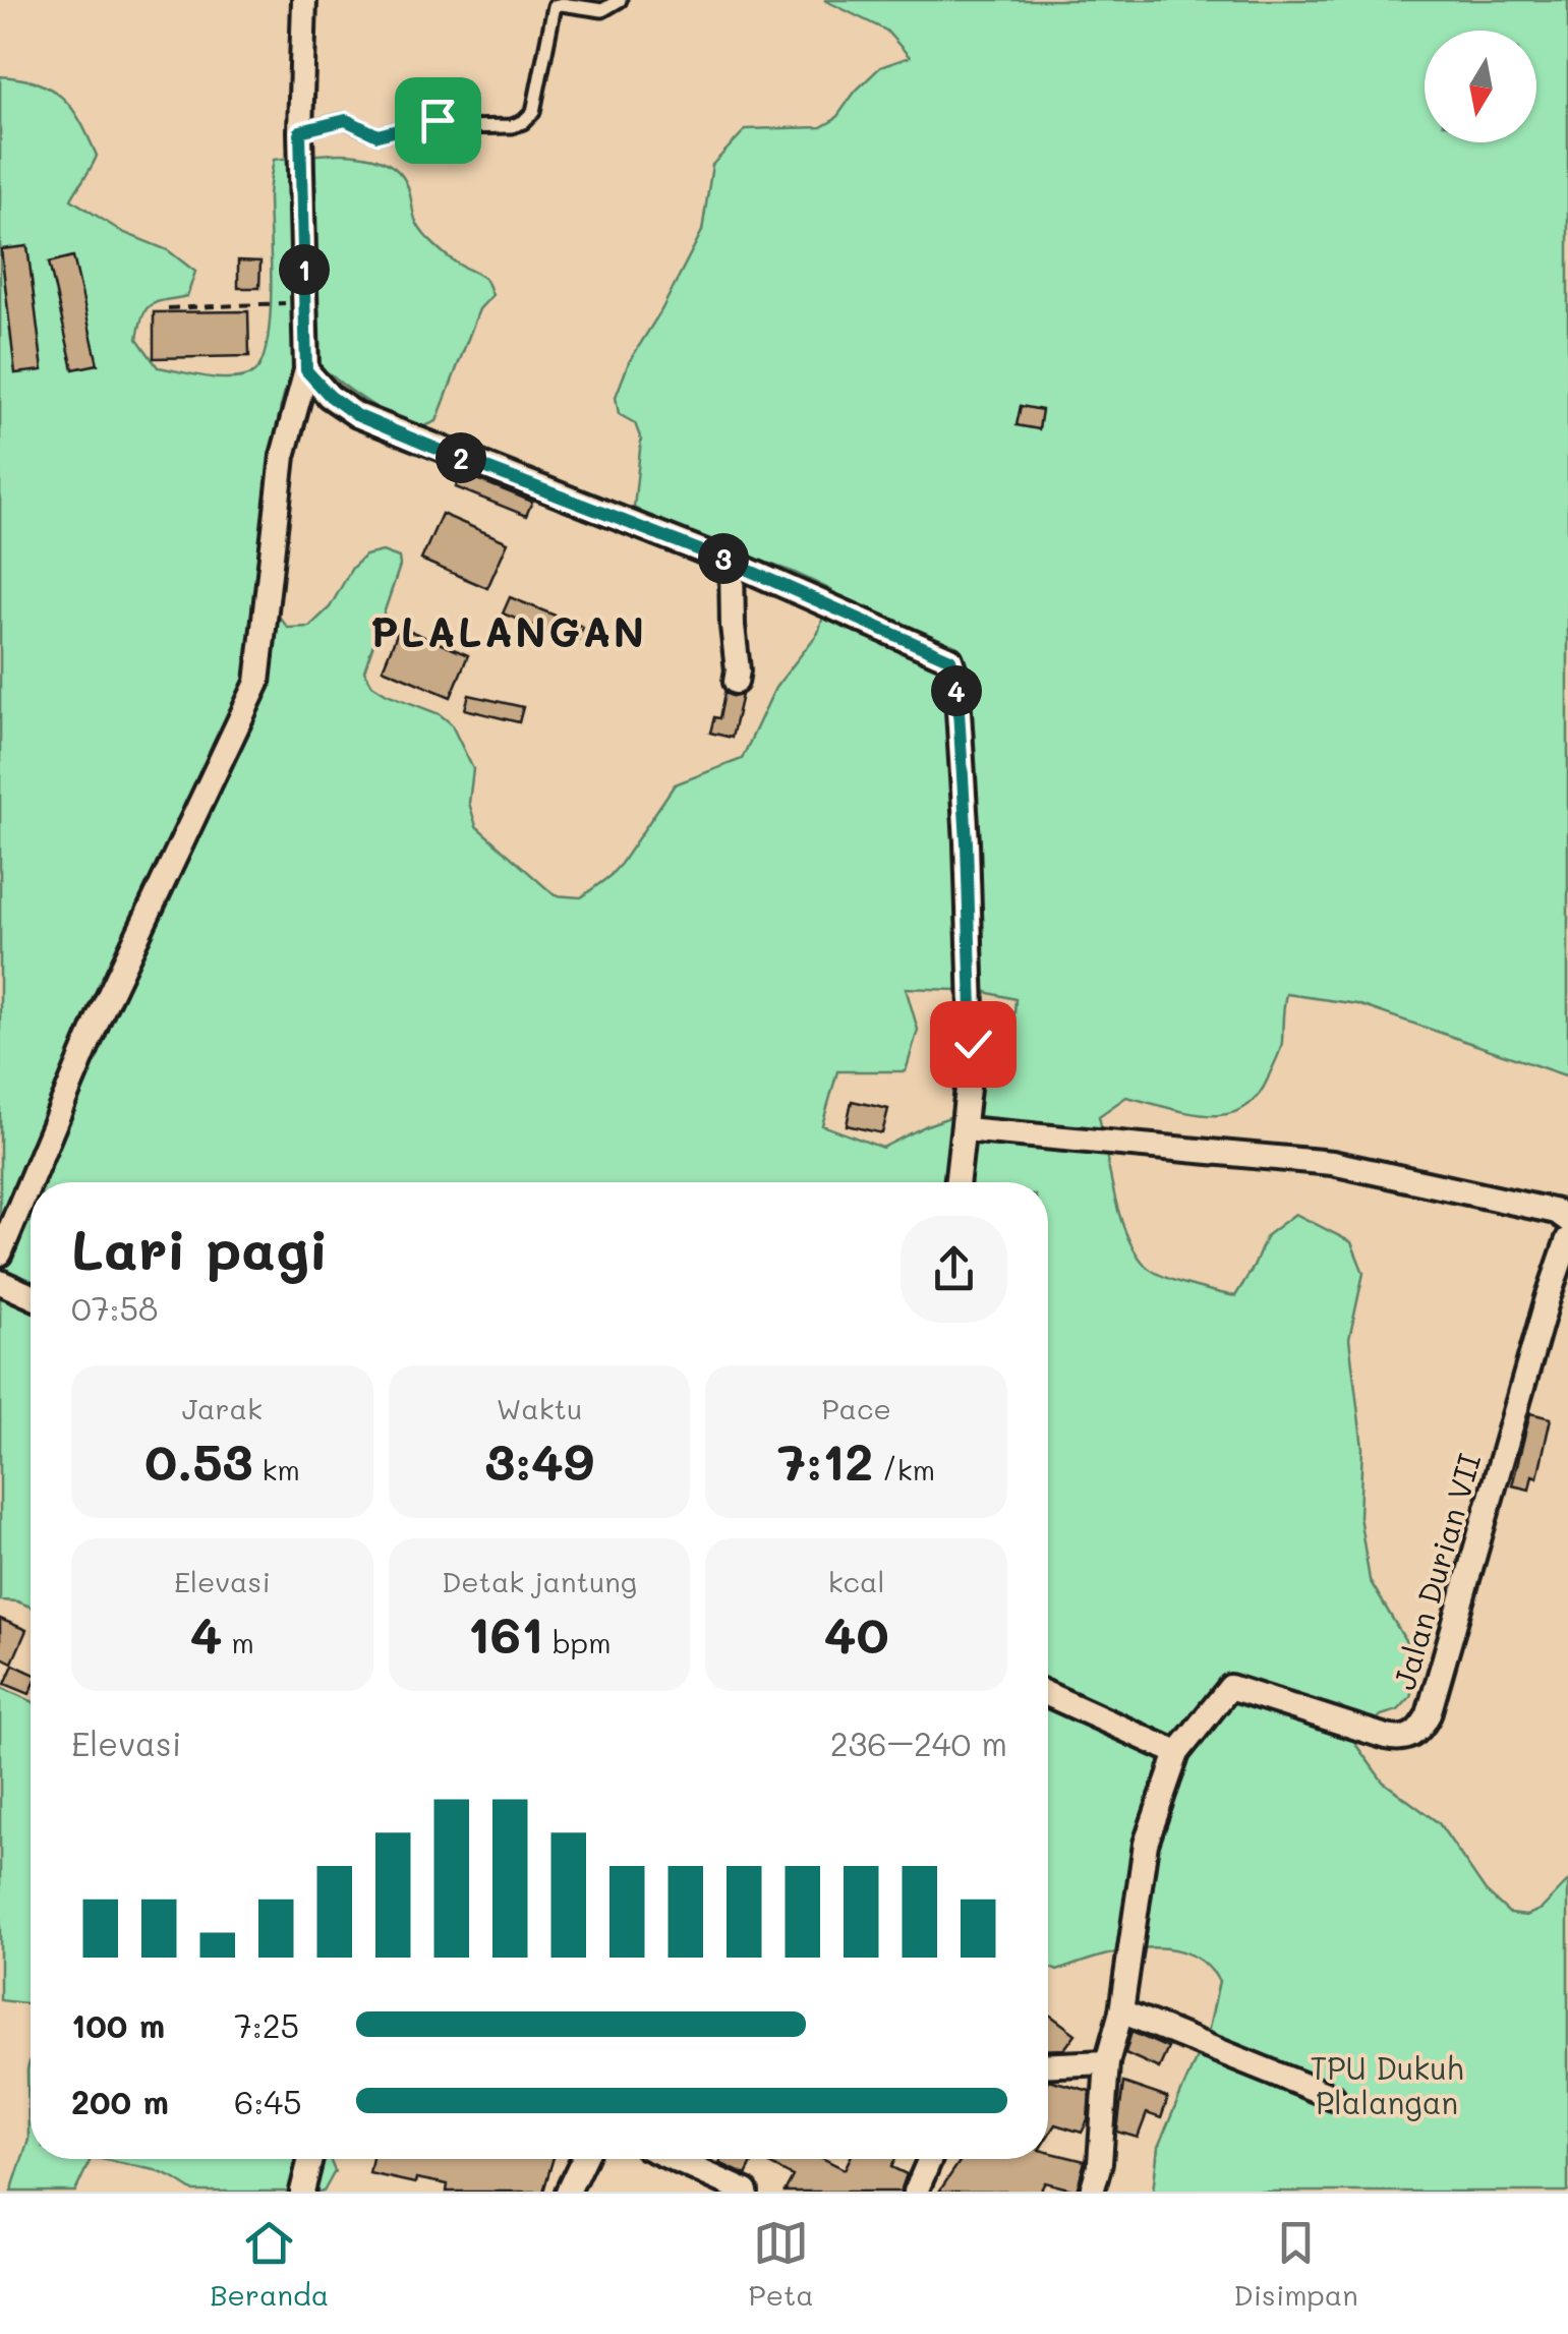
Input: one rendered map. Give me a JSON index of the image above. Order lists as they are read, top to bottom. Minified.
{"streets":{"street":["Jalan Durian VII"]},"districts":["PLALANGAN"],"parks":["TPU Dukuh Plalangan"],"north":"bottom","page":{"pins":["1","2","3","4"],"heading":["Lari pagi","07:58"],"stats":[["Jarak","0.53 km"],["Waktu","3:49"],["Pace","7:12 /km"],["Elevasi","4 m"],["Detak jantung","161 bpm"],["kcal","40"]],"chart":["Elevasi","236–240 m"],"list":[{"name":"100 m","note":"7:25"},{"name":"200 m","note":"6:45"}],"tabs":["Beranda","Peta","Disimpan"]}}
